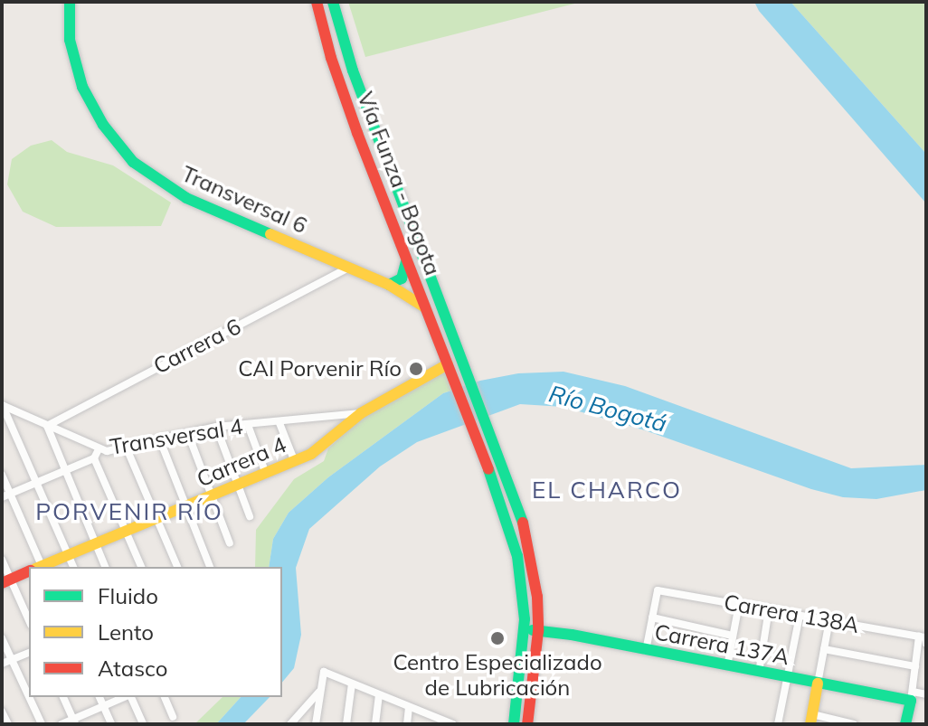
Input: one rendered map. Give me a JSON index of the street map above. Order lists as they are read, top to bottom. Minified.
{"streets":{"main road":["Vía Funza - Bogota","Transversal 6","Carrera 4","Carrera 137A"],"street":["Carrera 6","Transversal 4","Carrera 138A"]},"crossings":[["Vía Funza - Bogota","Transversal 6"],["Vía Funza - Bogota","Carrera 4"],["Vía Funza - Bogota","Carrera 137A"],["Transversal 6","Carrera 6"],["Carrera 6","Transversal 4"],["Transversal 4","Carrera 4"]],"districts":["EL CHARCO","PORVENIR RÍO"],"water":["Río Bogotá"],"places":["CAI Porvenir Río","Centro Especializado de Lubricación"],"legend":["Fluido","Lento","Atasco"]}
